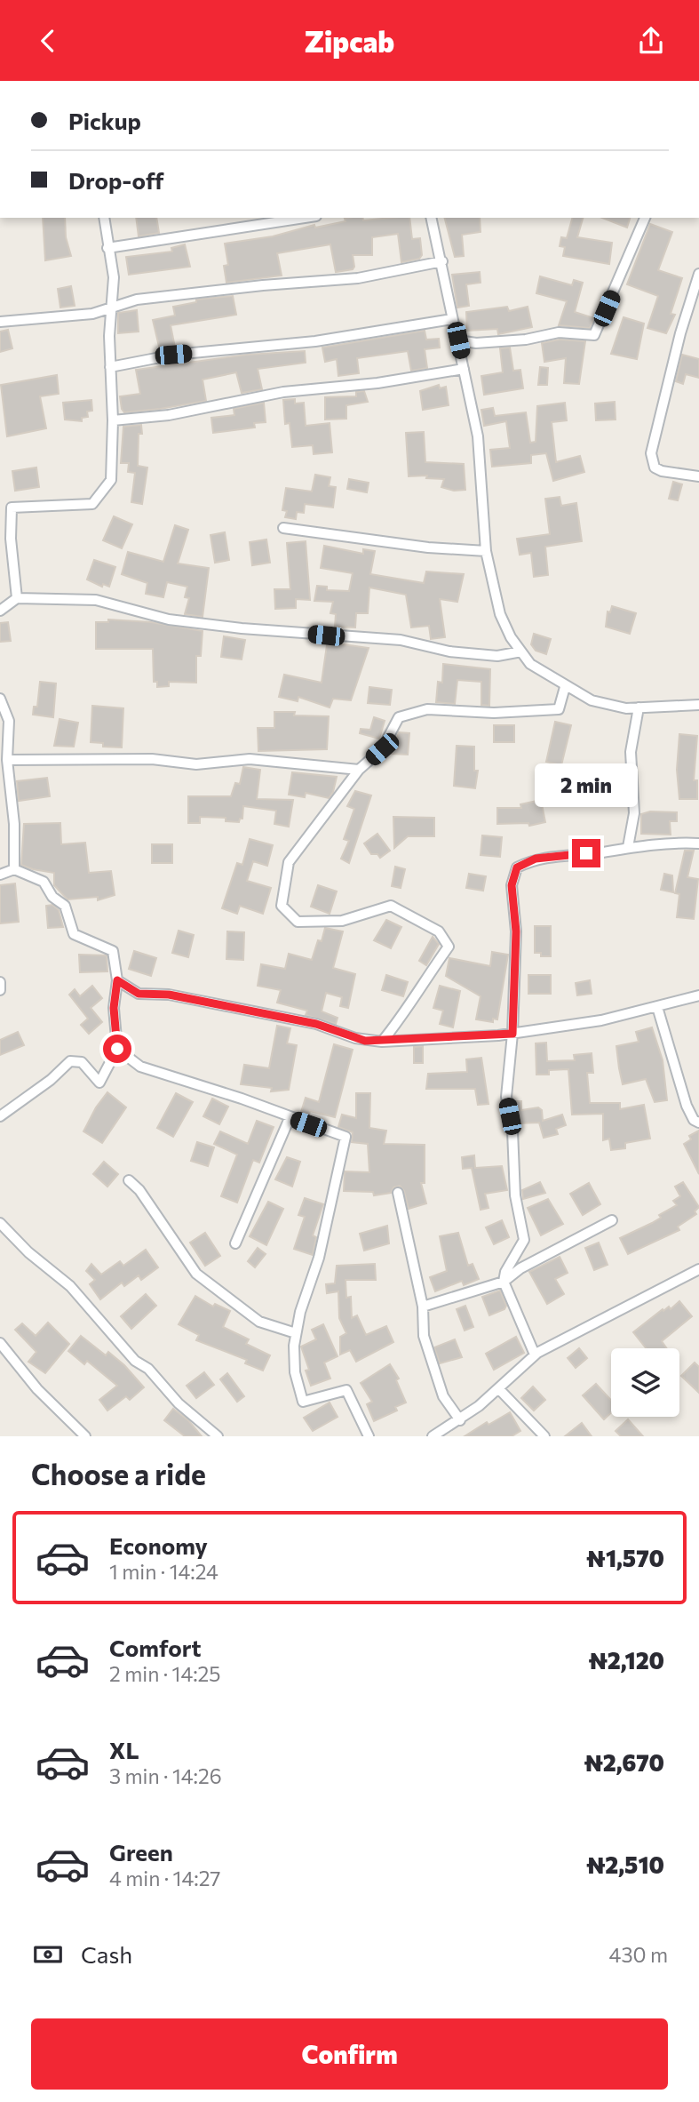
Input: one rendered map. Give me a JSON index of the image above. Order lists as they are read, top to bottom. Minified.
{"page":{"header":"Zipcab","banner":["Pickup","Drop-off"],"bubble":"2 min","heading":"Choose a ride","list":[{"name":"Economy","note":"1 min · 14:24","value":"₦1,570"},{"name":"Comfort","note":"2 min · 14:25","value":"₦2,120"},{"name":"XL","note":"3 min · 14:26","value":"₦2,670"},{"name":"Green","note":"4 min · 14:27","value":"₦2,510"}],"pay":["Cash","430 m"],"buttons":"Confirm"}}
